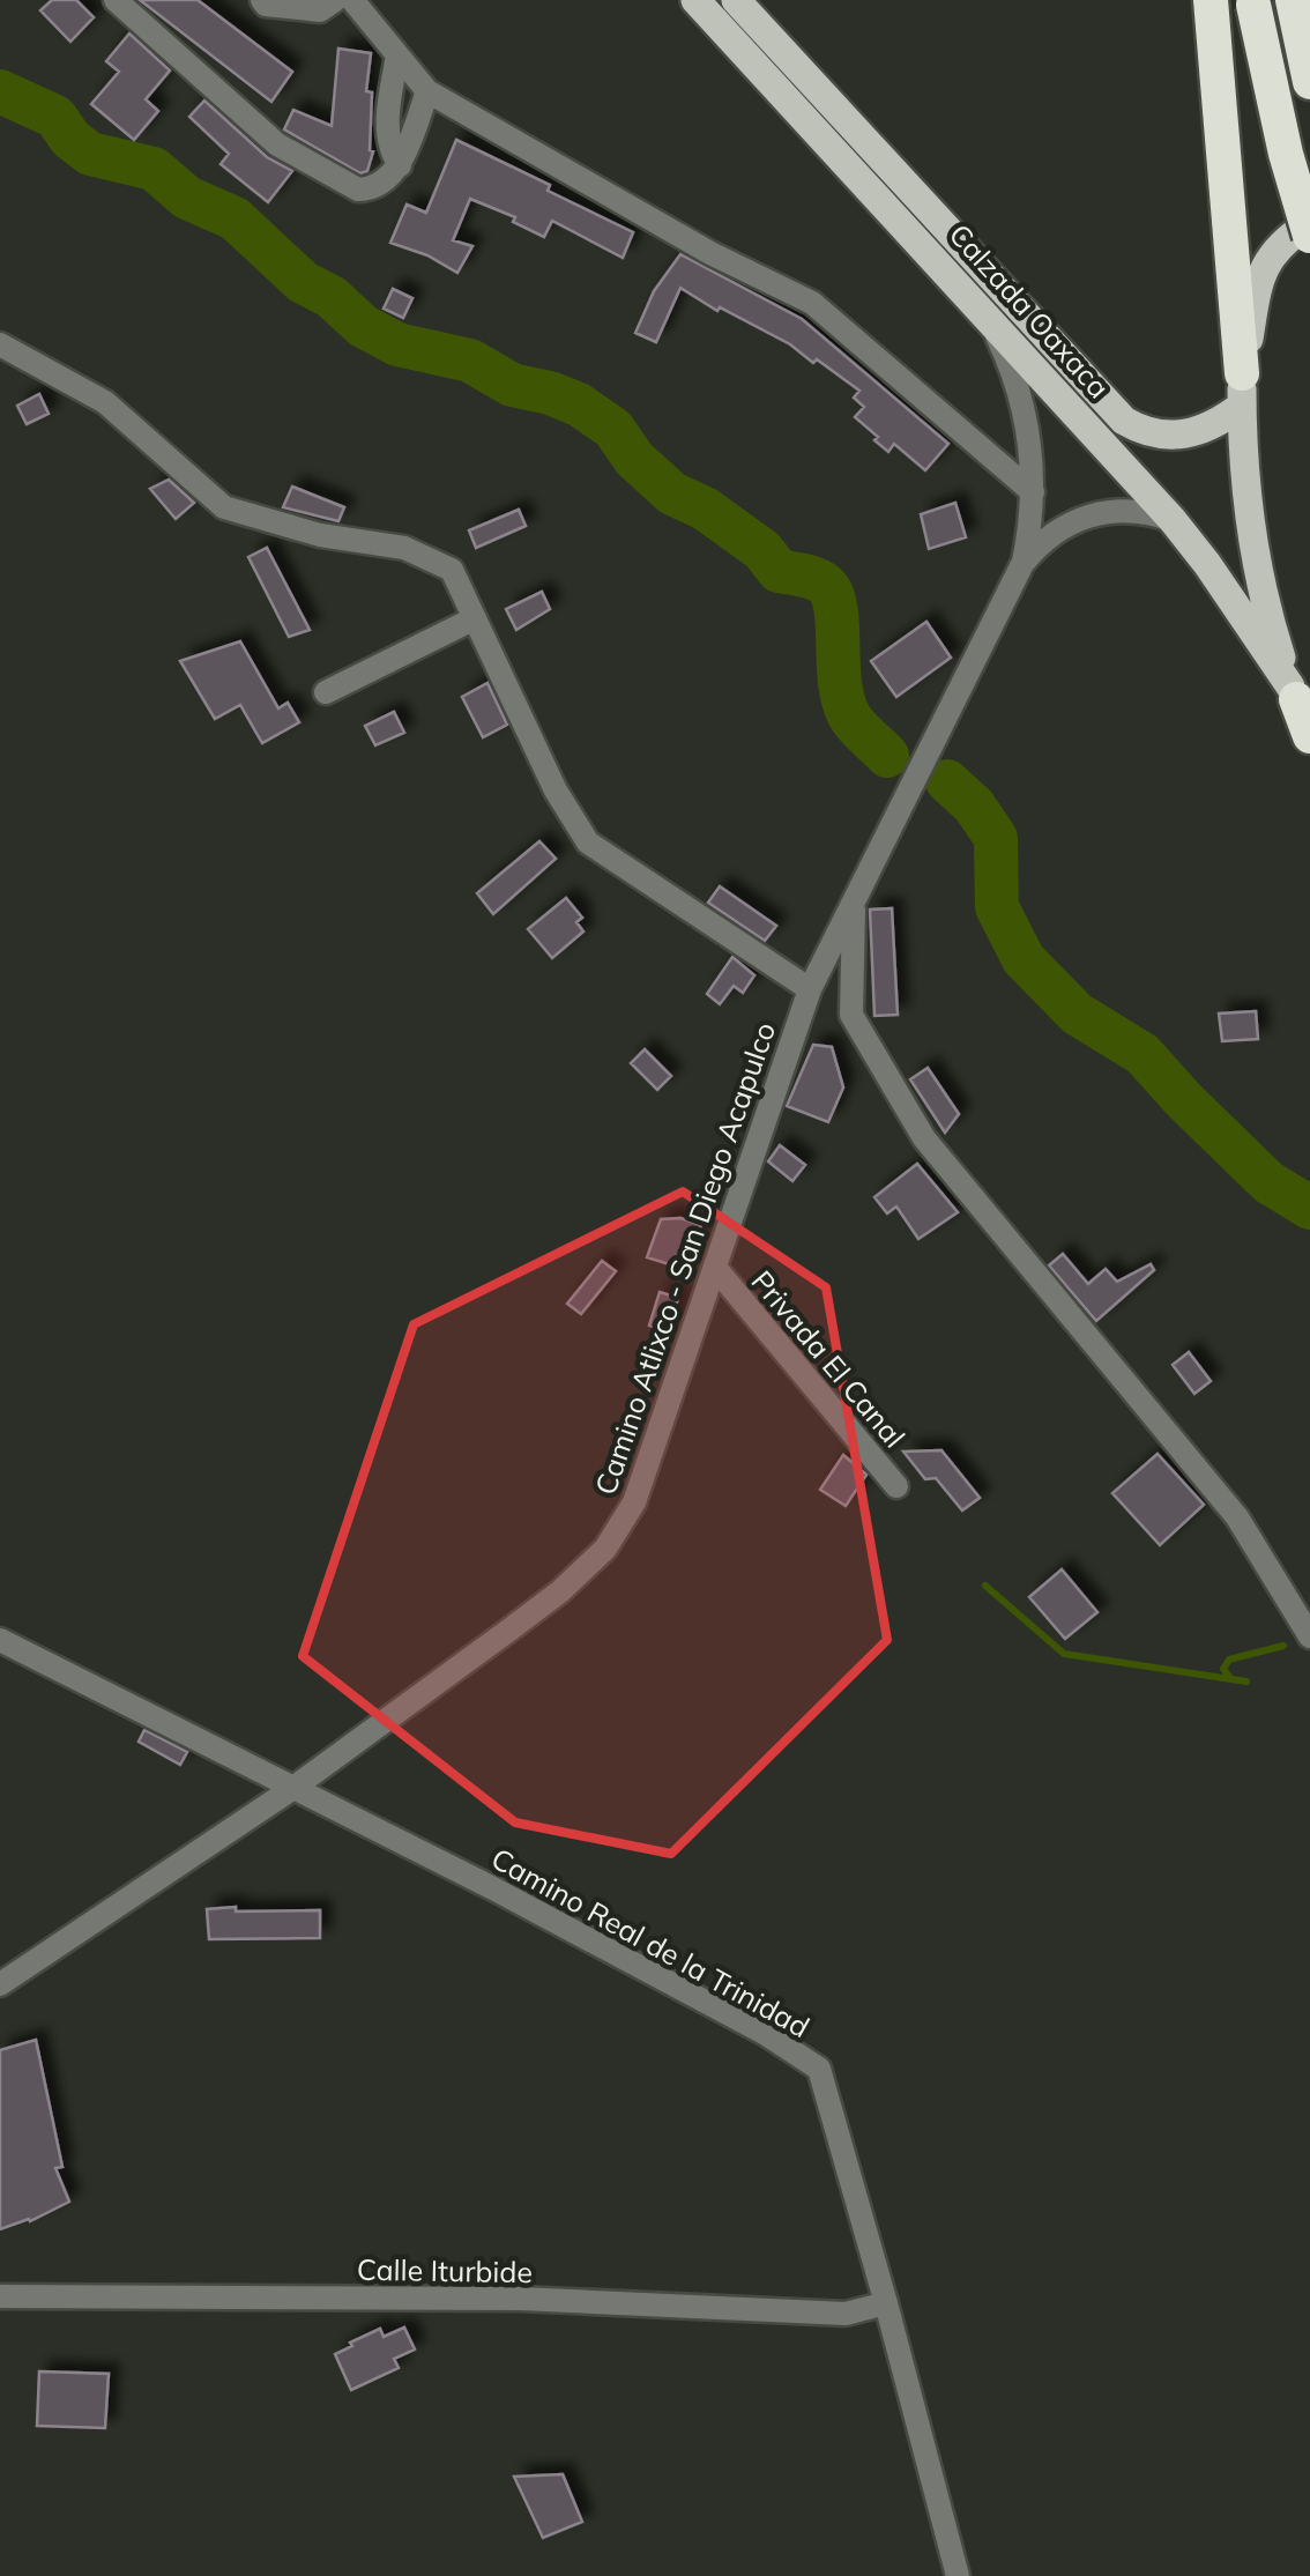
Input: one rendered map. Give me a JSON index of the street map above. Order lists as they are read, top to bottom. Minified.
{"streets":{"main road":["Calzada Oaxaca"],"street":["Camino Atlixco - San Diego Acapulco","Privada El Canal","Camino Real de la Trinidad","Calle Iturbide"]},"crossings":[["Calzada Oaxaca","Camino Atlixco - San Diego Acapulco"],["Camino Atlixco - San Diego Acapulco","Privada El Canal"],["Camino Atlixco - San Diego Acapulco","Camino Real de la Trinidad"],["Camino Real de la Trinidad","Calle Iturbide"]]}
